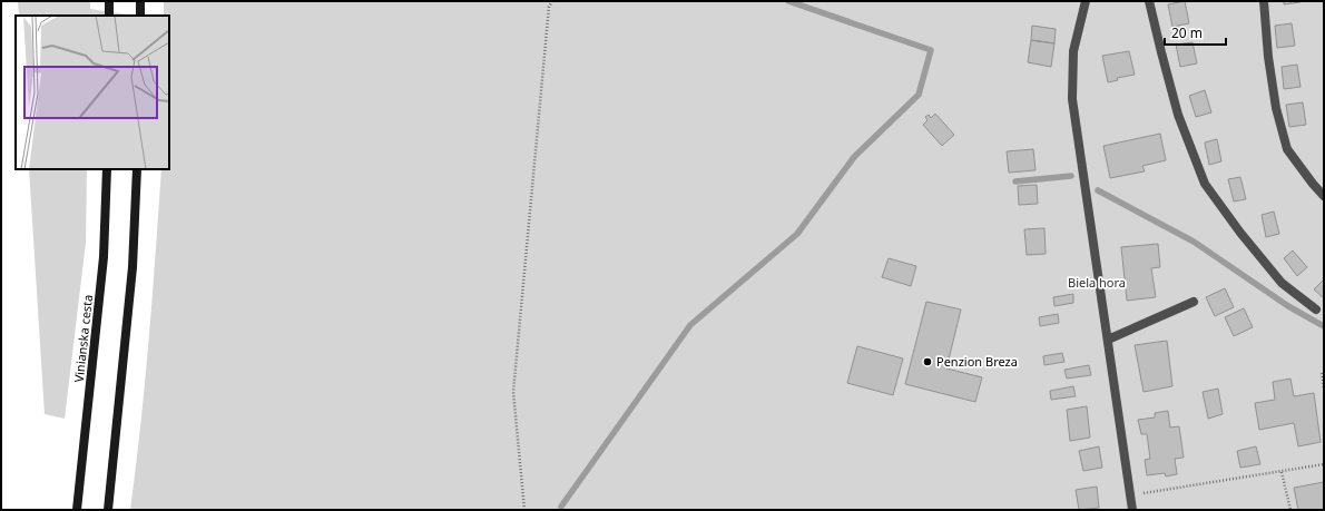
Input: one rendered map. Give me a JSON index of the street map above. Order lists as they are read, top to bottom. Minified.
{"streets":{"main road":["Vinianska cesta"]},"parks":["Biela hora"],"places":["Penzion Breza"],"scale_bar":"20 m"}
